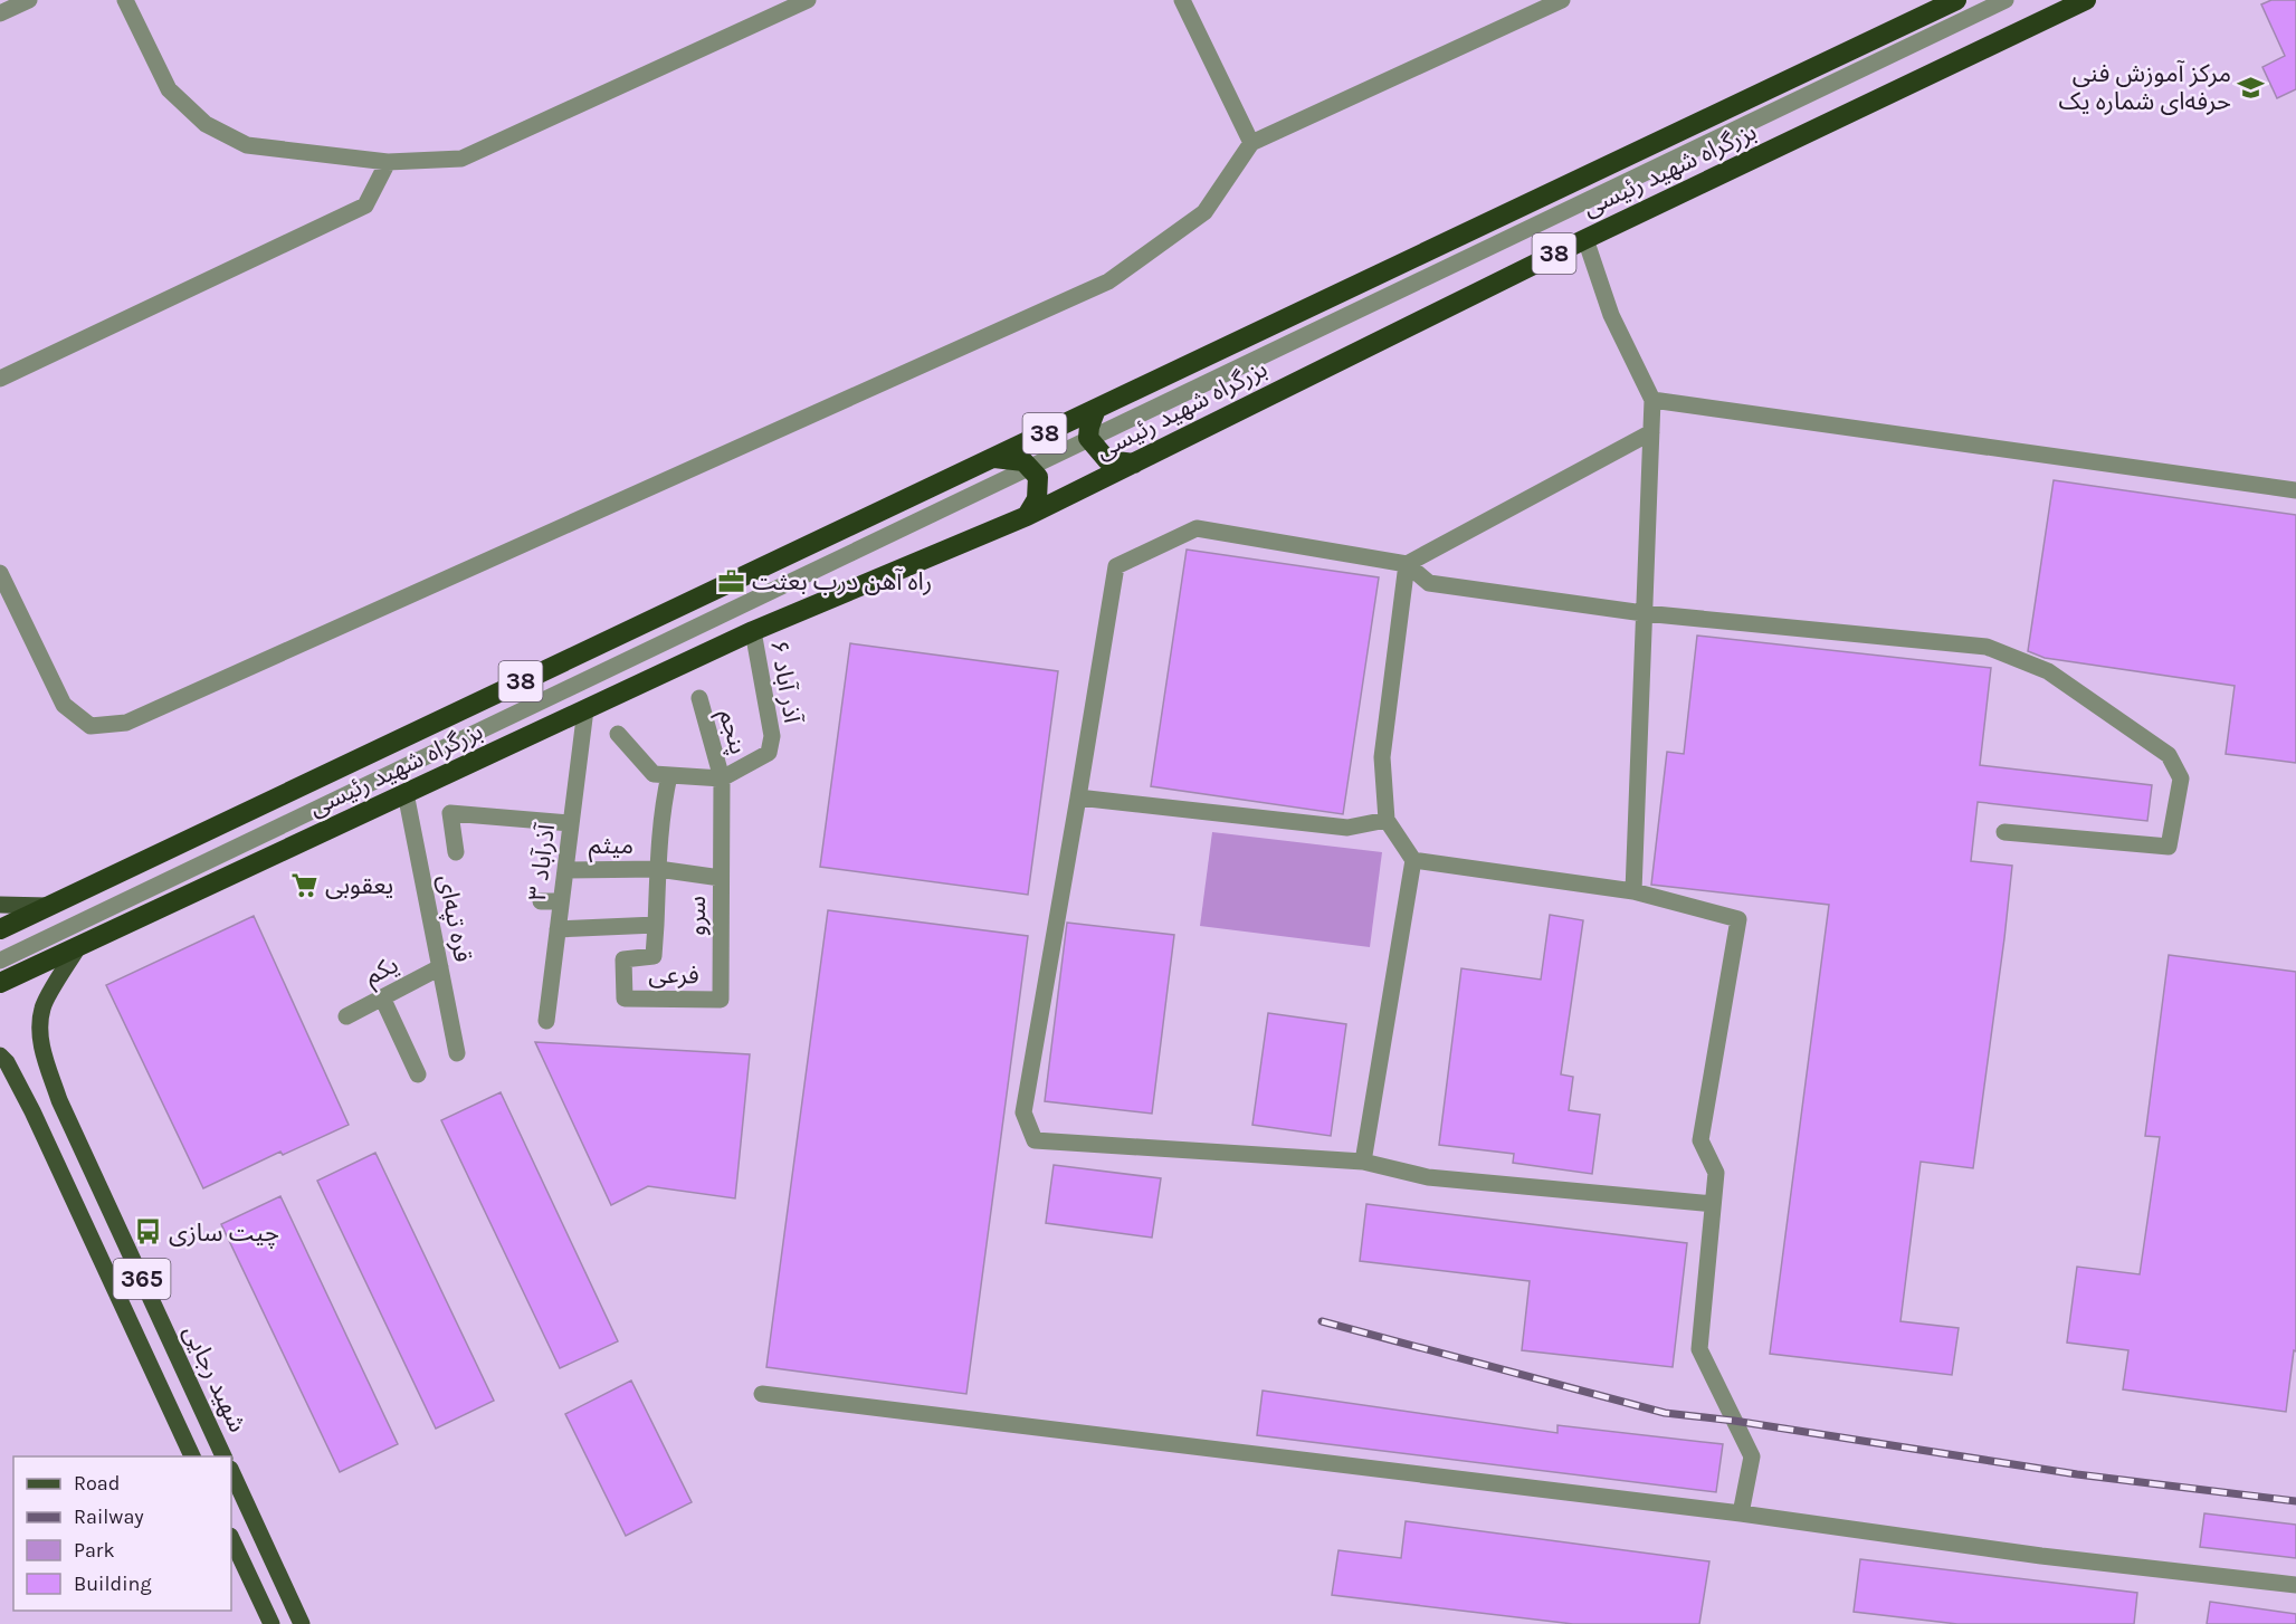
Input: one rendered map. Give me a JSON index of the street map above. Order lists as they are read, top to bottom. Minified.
{"streets":{"highway":["بزرگراه شهید رئیسی","38"],"main road":["365","شهید رجایی"],"street":["آذر آباد ۶","پنجم","میثم","۳ آذرآباد","سرو","قره تپه‌ای","یکم","فرعی"]},"crossings":[["بزرگراه شهید رئیسی","آذر آباد ۶"],["بزرگراه شهید رئیسی","۳ آذرآباد"],["بزرگراه شهید رئیسی","قره تپه‌ای"],["بزرگراه شهید رئیسی","شهید رجایی"],["آذر آباد ۶","پنجم"],["آذر آباد ۶","سرو"],["پنجم","سرو"],["میثم","۳ آذرآباد"],["میثم","سرو"],["۳ آذرآباد","فرعی"],["سرو","فرعی"],["قره تپه‌ای","یکم"]],"places":{"school or university":["مرکز آموزش فنی حرفه‌ای شماره یک"],"office":["راه آهن درب بعثت"],"supermarket":["یعقوبی"],"bus stop":["چیت سازی"]},"legend":["Road","Railway","Park","Building"]}
